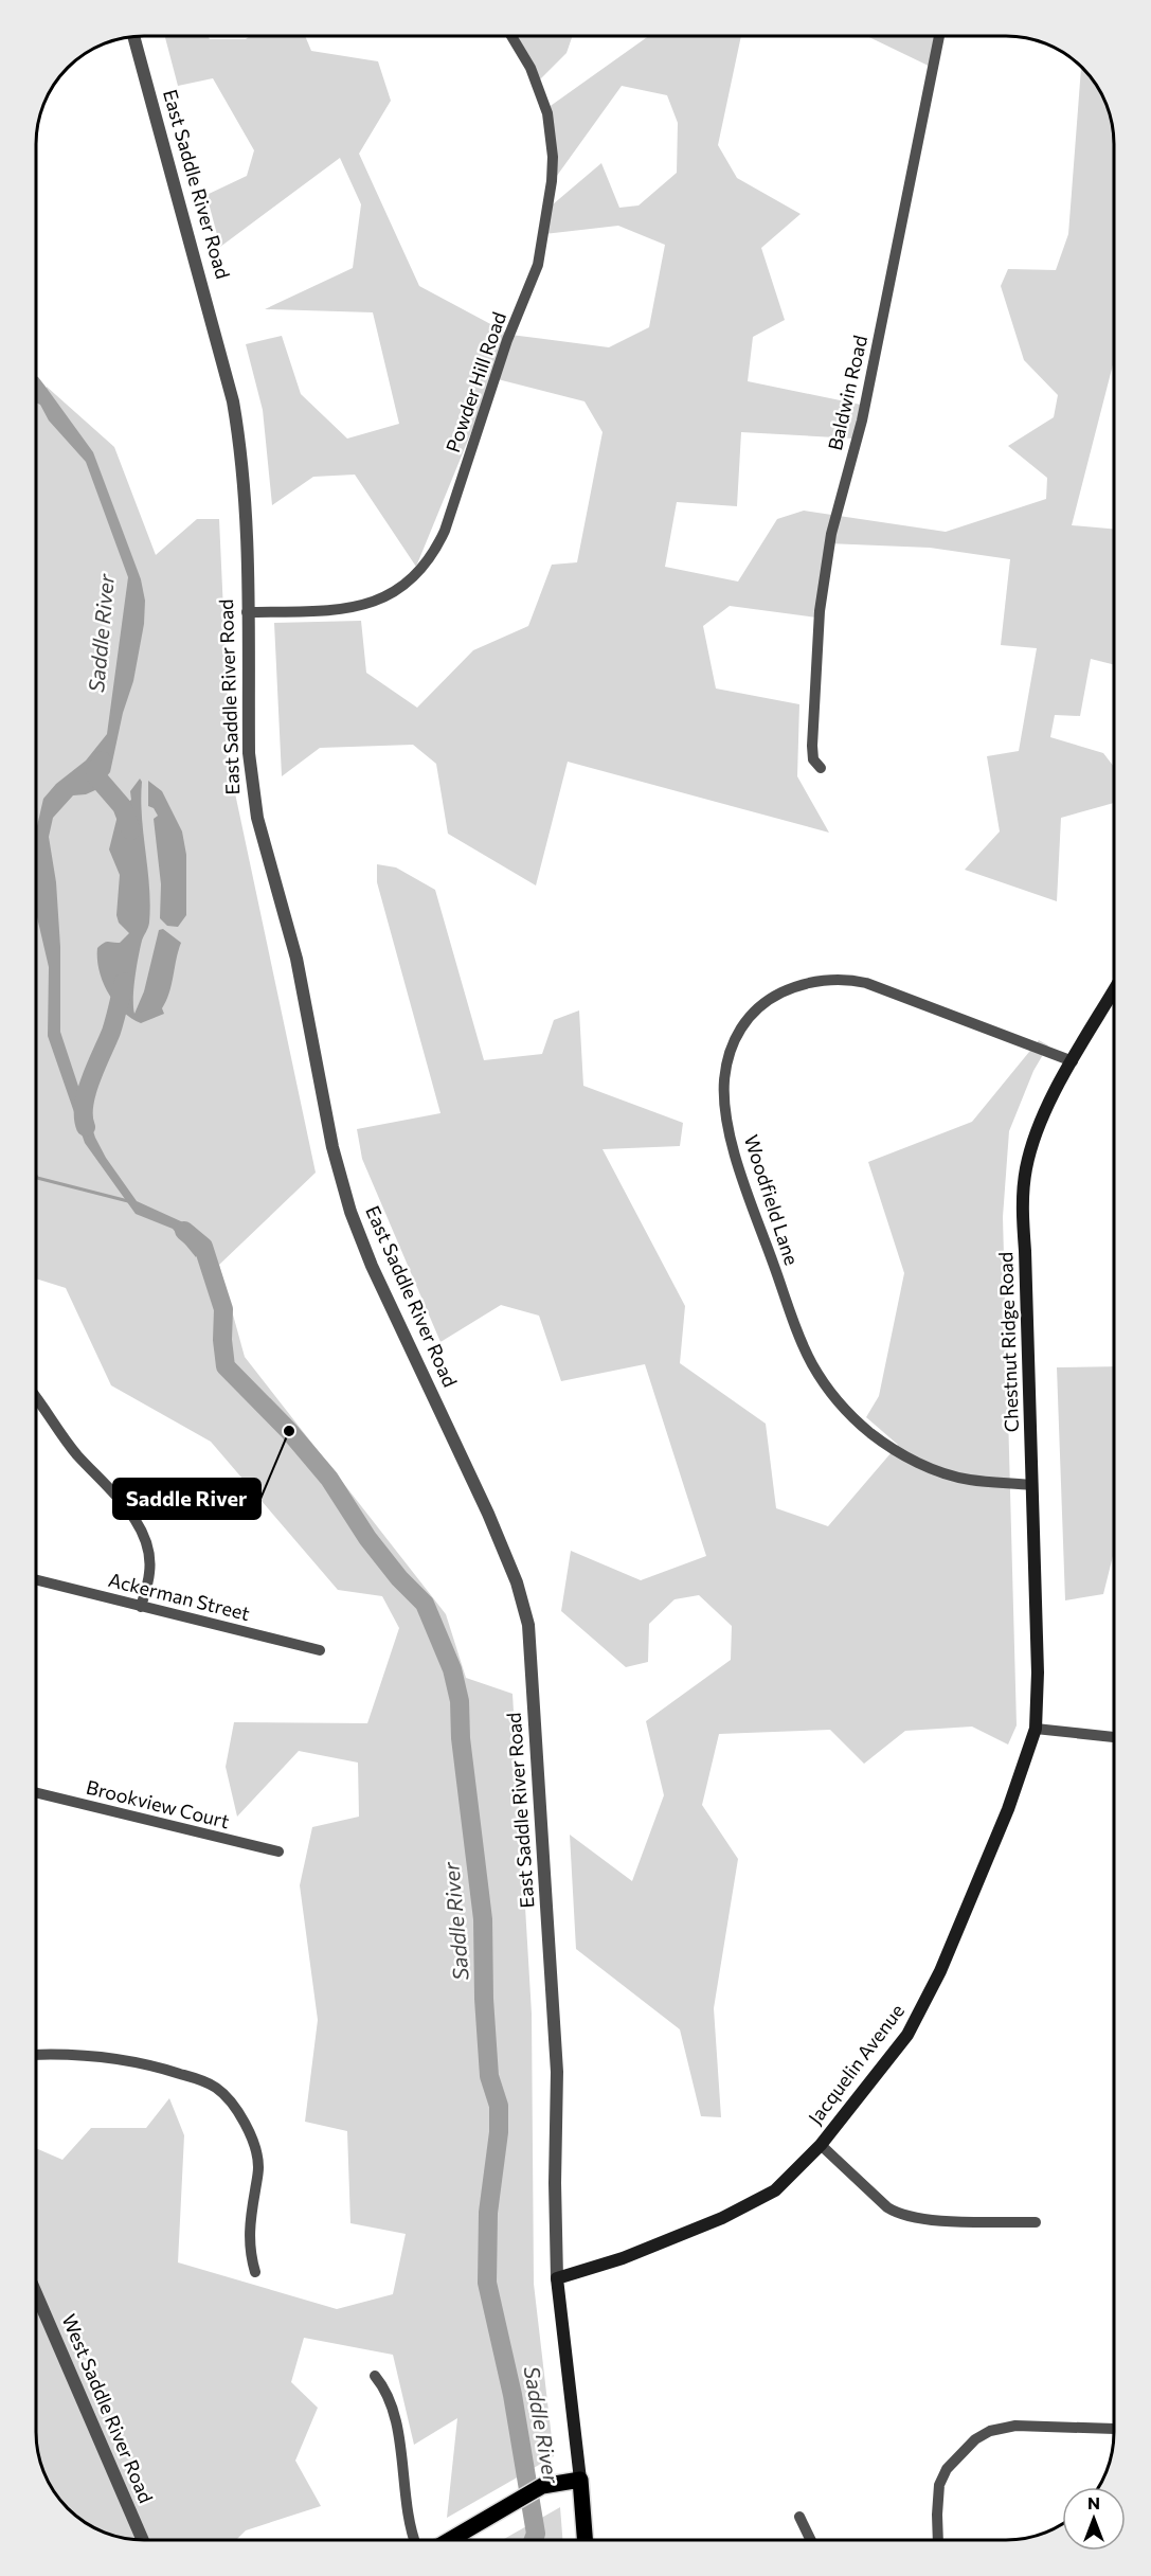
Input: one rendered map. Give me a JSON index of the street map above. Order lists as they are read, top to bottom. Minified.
{"streets":{"main road":["East Saddle River Road","Chestnut Ridge Road","Jacquelin Avenue"],"street":["Powder Hill Road","Baldwin Road","Woodfield Lane","Ackerman Street","Brookview Court","West Saddle River Road"]},"crossings":[["East Saddle River Road","Powder Hill Road"],["East Saddle River Road","Jacquelin Avenue"],["Woodfield Lane","Chestnut Ridge Road"],["Chestnut Ridge Road","Jacquelin Avenue"]],"water":["Saddle River"],"places":["Saddle River"],"north":"top"}
